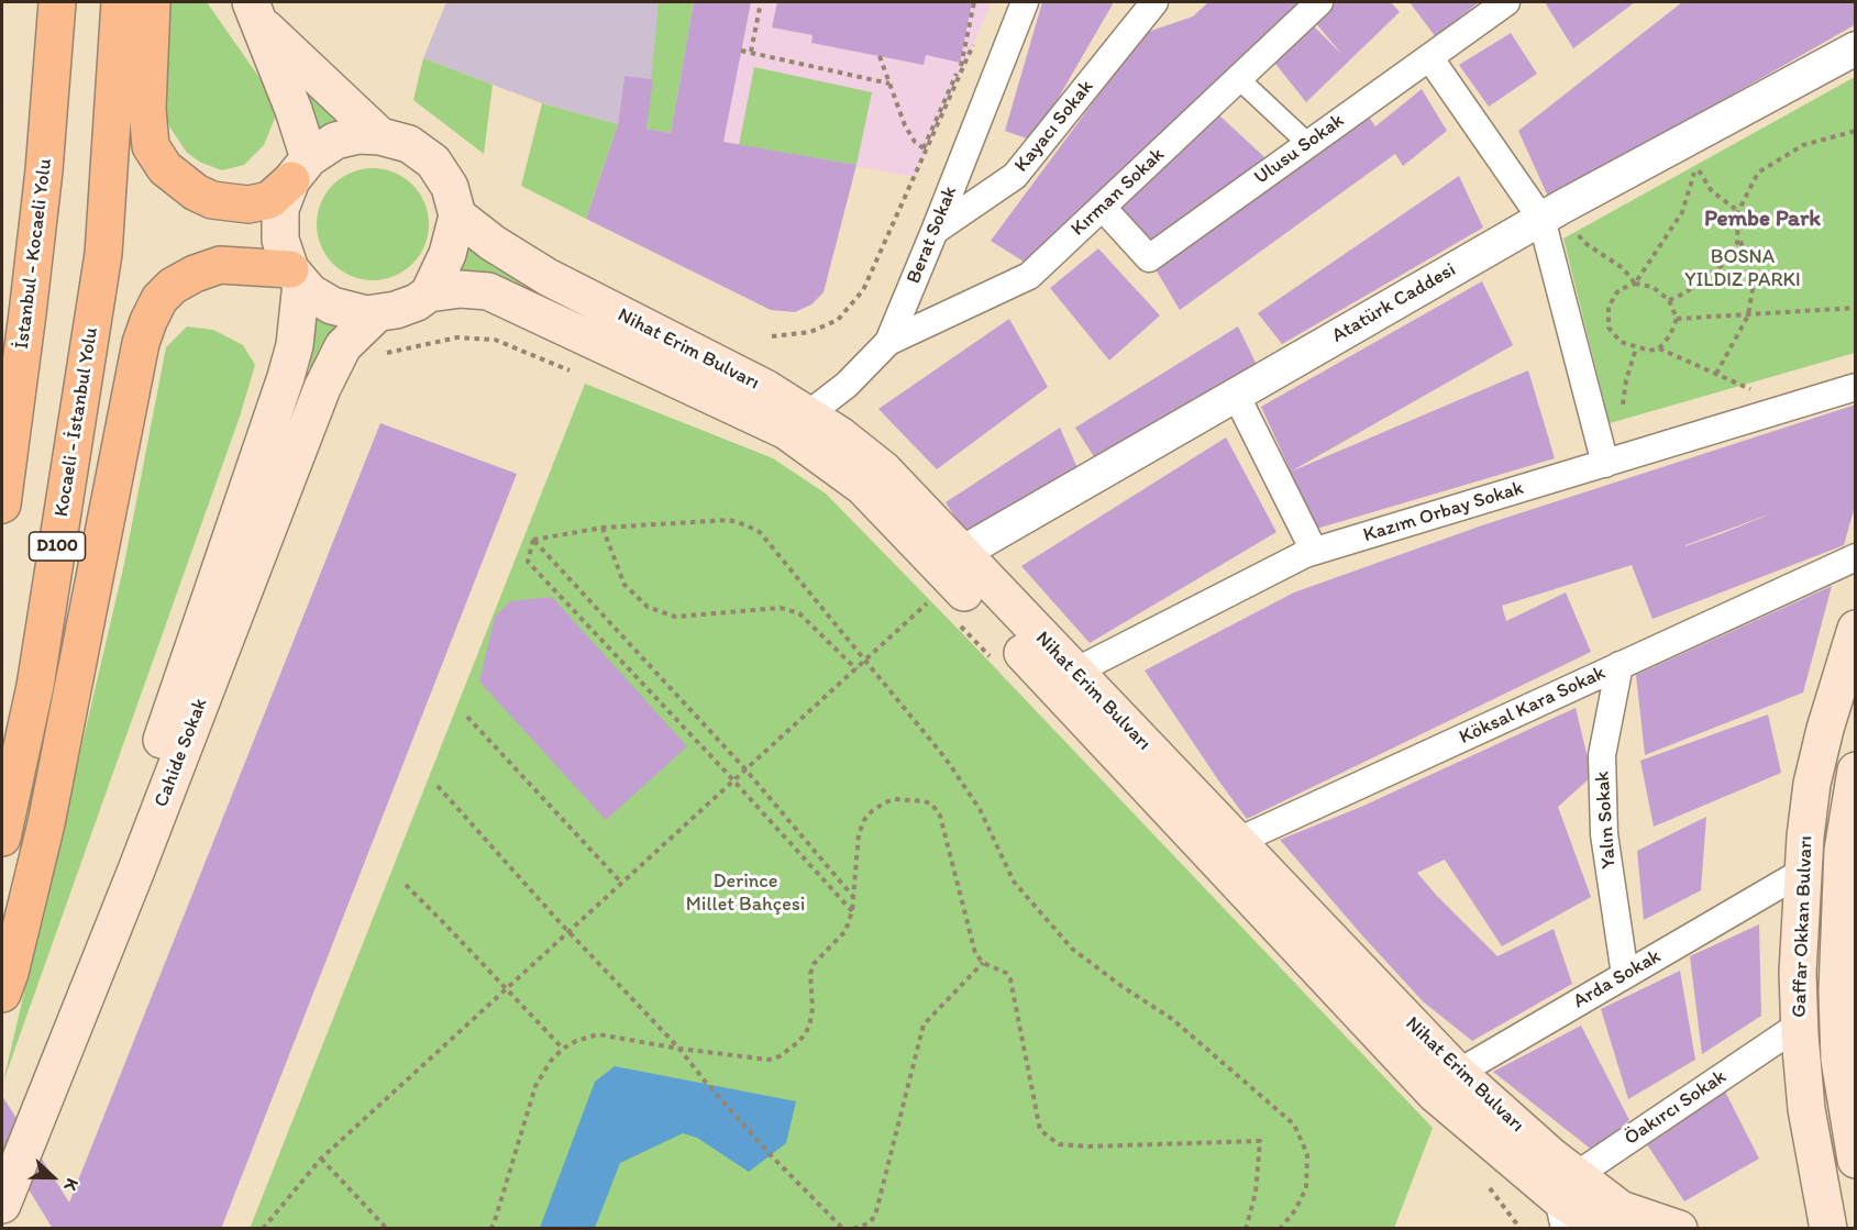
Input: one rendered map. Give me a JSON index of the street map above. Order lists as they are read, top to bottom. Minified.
{"streets":{"highway":["İstanbul - Kocaeli Yolu","Kocaeli - İstanbul Yolu","D100"],"main road":["Nihat Erim Bulvarı","Cahide Sokak","Gaffar Okkan Bulvarı"],"street":["Kayacı Sokak","Ulusu Sokak","Kırman Sokak","Berat Sokak","Atatürk Caddesi","Kazım Orbay Sokak","Köksal Kara Sokak","Yalın Sokak","Arda Sokak","Öakırcı Sokak"]},"crossings":[["Kayacı Sokak","Berat Sokak"],["Ulusu Sokak","Kırman Sokak"],["Kırman Sokak","Berat Sokak"],["Berat Sokak","Nihat Erim Bulvarı"],["Atatürk Caddesi","Nihat Erim Bulvarı"],["Nihat Erim Bulvarı","Kazım Orbay Sokak"],["Nihat Erim Bulvarı","Köksal Kara Sokak"],["Nihat Erim Bulvarı","Cahide Sokak"],["Nihat Erim Bulvarı","Arda Sokak"],["Nihat Erim Bulvarı","Öakırcı Sokak"],["Köksal Kara Sokak","Yalın Sokak"],["Yalın Sokak","Arda Sokak"],["Gaffar Okkan Bulvarı","Arda Sokak"],["Gaffar Okkan Bulvarı","Öakırcı Sokak"]],"districts":["Pembe Park"],"parks":["BOSNA YILDIZ PARKI","Derince Millet Bahçesi"],"north":"right"}
